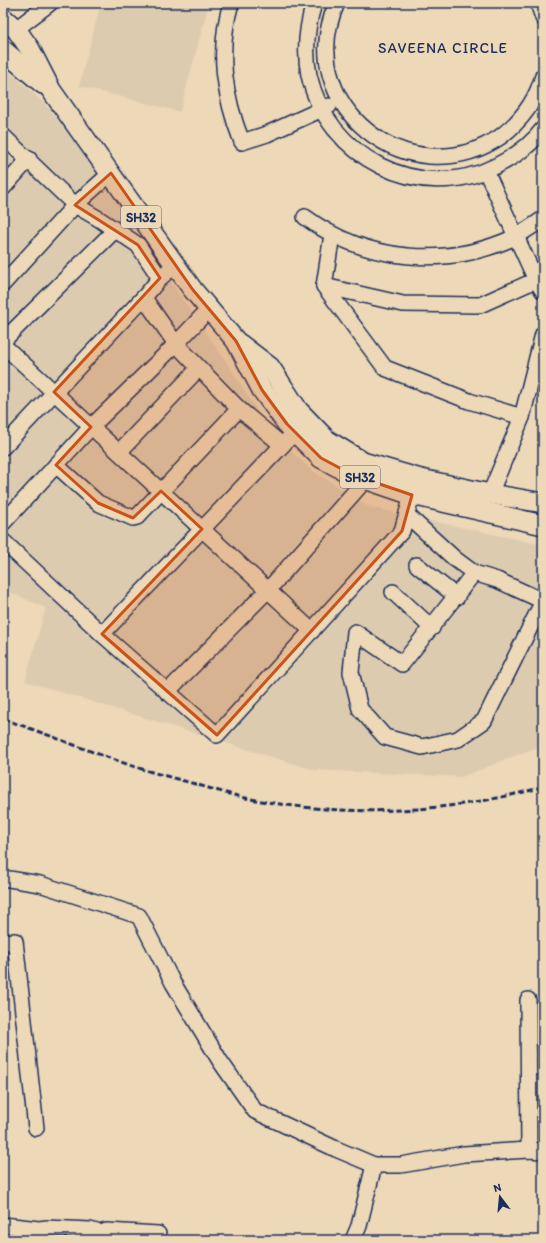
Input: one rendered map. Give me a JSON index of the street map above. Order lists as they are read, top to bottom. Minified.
{"streets":{"main road":["SH32"]},"districts":["SAVEENA CIRCLE"],"north":"top"}
